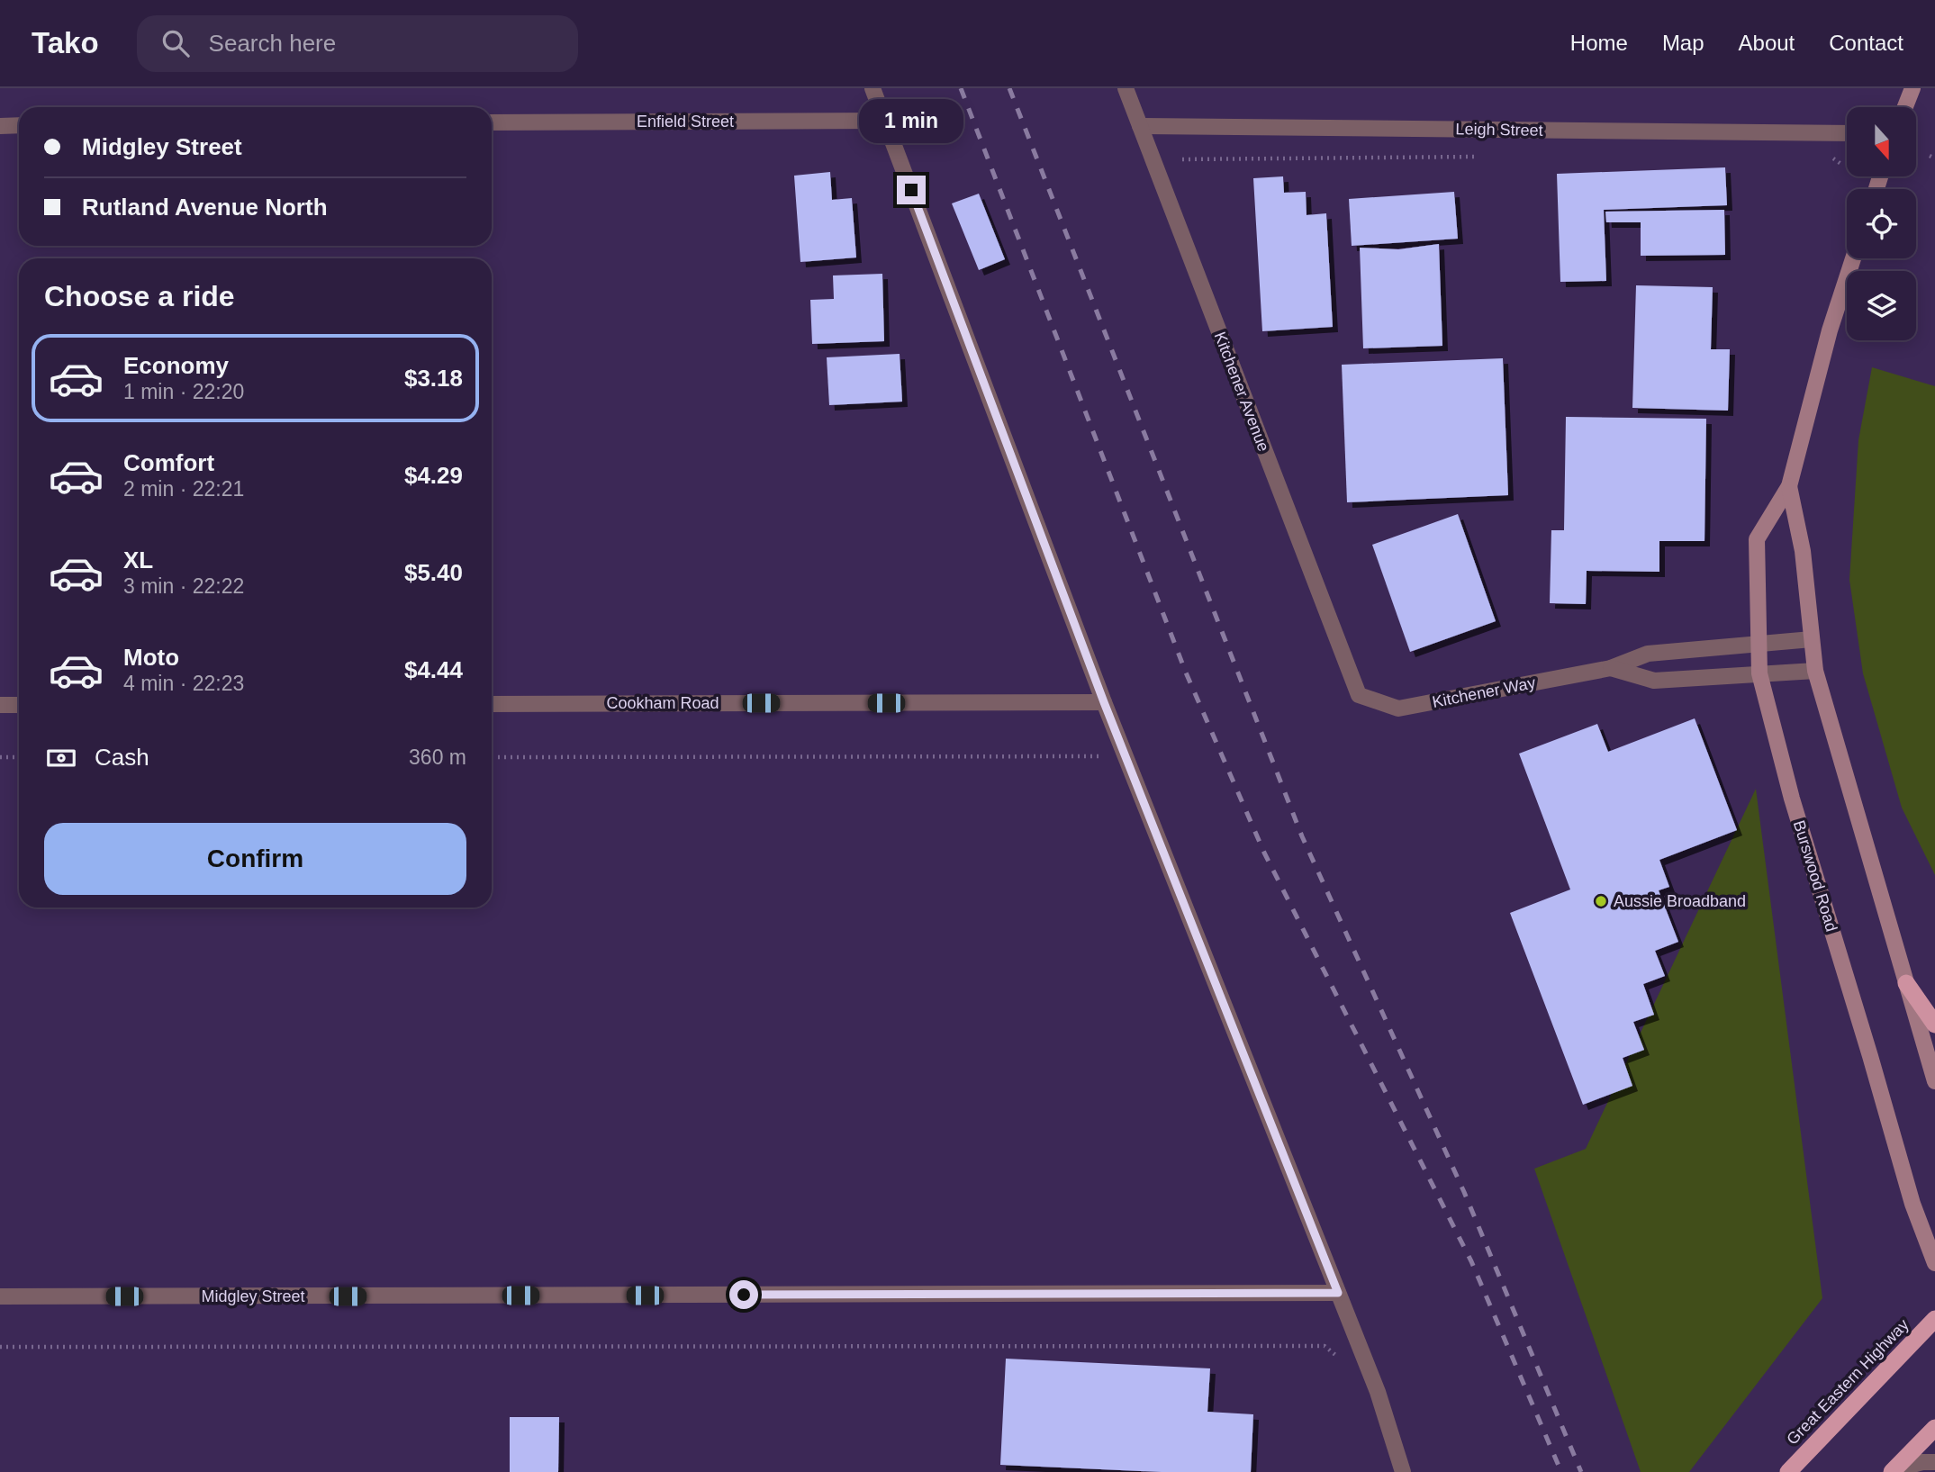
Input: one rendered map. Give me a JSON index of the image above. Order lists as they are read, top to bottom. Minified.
{"streets":{"highway":["Great Eastern Highway"],"main road":["Burswood Road"],"street":["Enfield Street","Leigh Street","Kitchener Avenue","Kitchener Way","Cookham Road","Midgley Street"]},"crossings":[["Leigh Street","Kitchener Avenue"],["Kitchener Avenue","Kitchener Way"],["Kitchener Way","Burswood Road"]],"places":["Aussie Broadband"],"north":"bottom","page":{"header":"Tako","search":"Search here","nav":["Home","Map","About","Contact"],"bubble":"1 min","banner":["Midgley Street","Rutland Avenue North"],"heading":"Choose a ride","list":[{"name":"Economy","note":"1 min · 22:20","value":"$3.18"},{"name":"Comfort","note":"2 min · 22:21","value":"$4.29"},{"name":"XL","note":"3 min · 22:22","value":"$5.40"},{"name":"Moto","note":"4 min · 22:23","value":"$4.44"}],"pay":["Cash","360 m"],"buttons":"Confirm"}}
